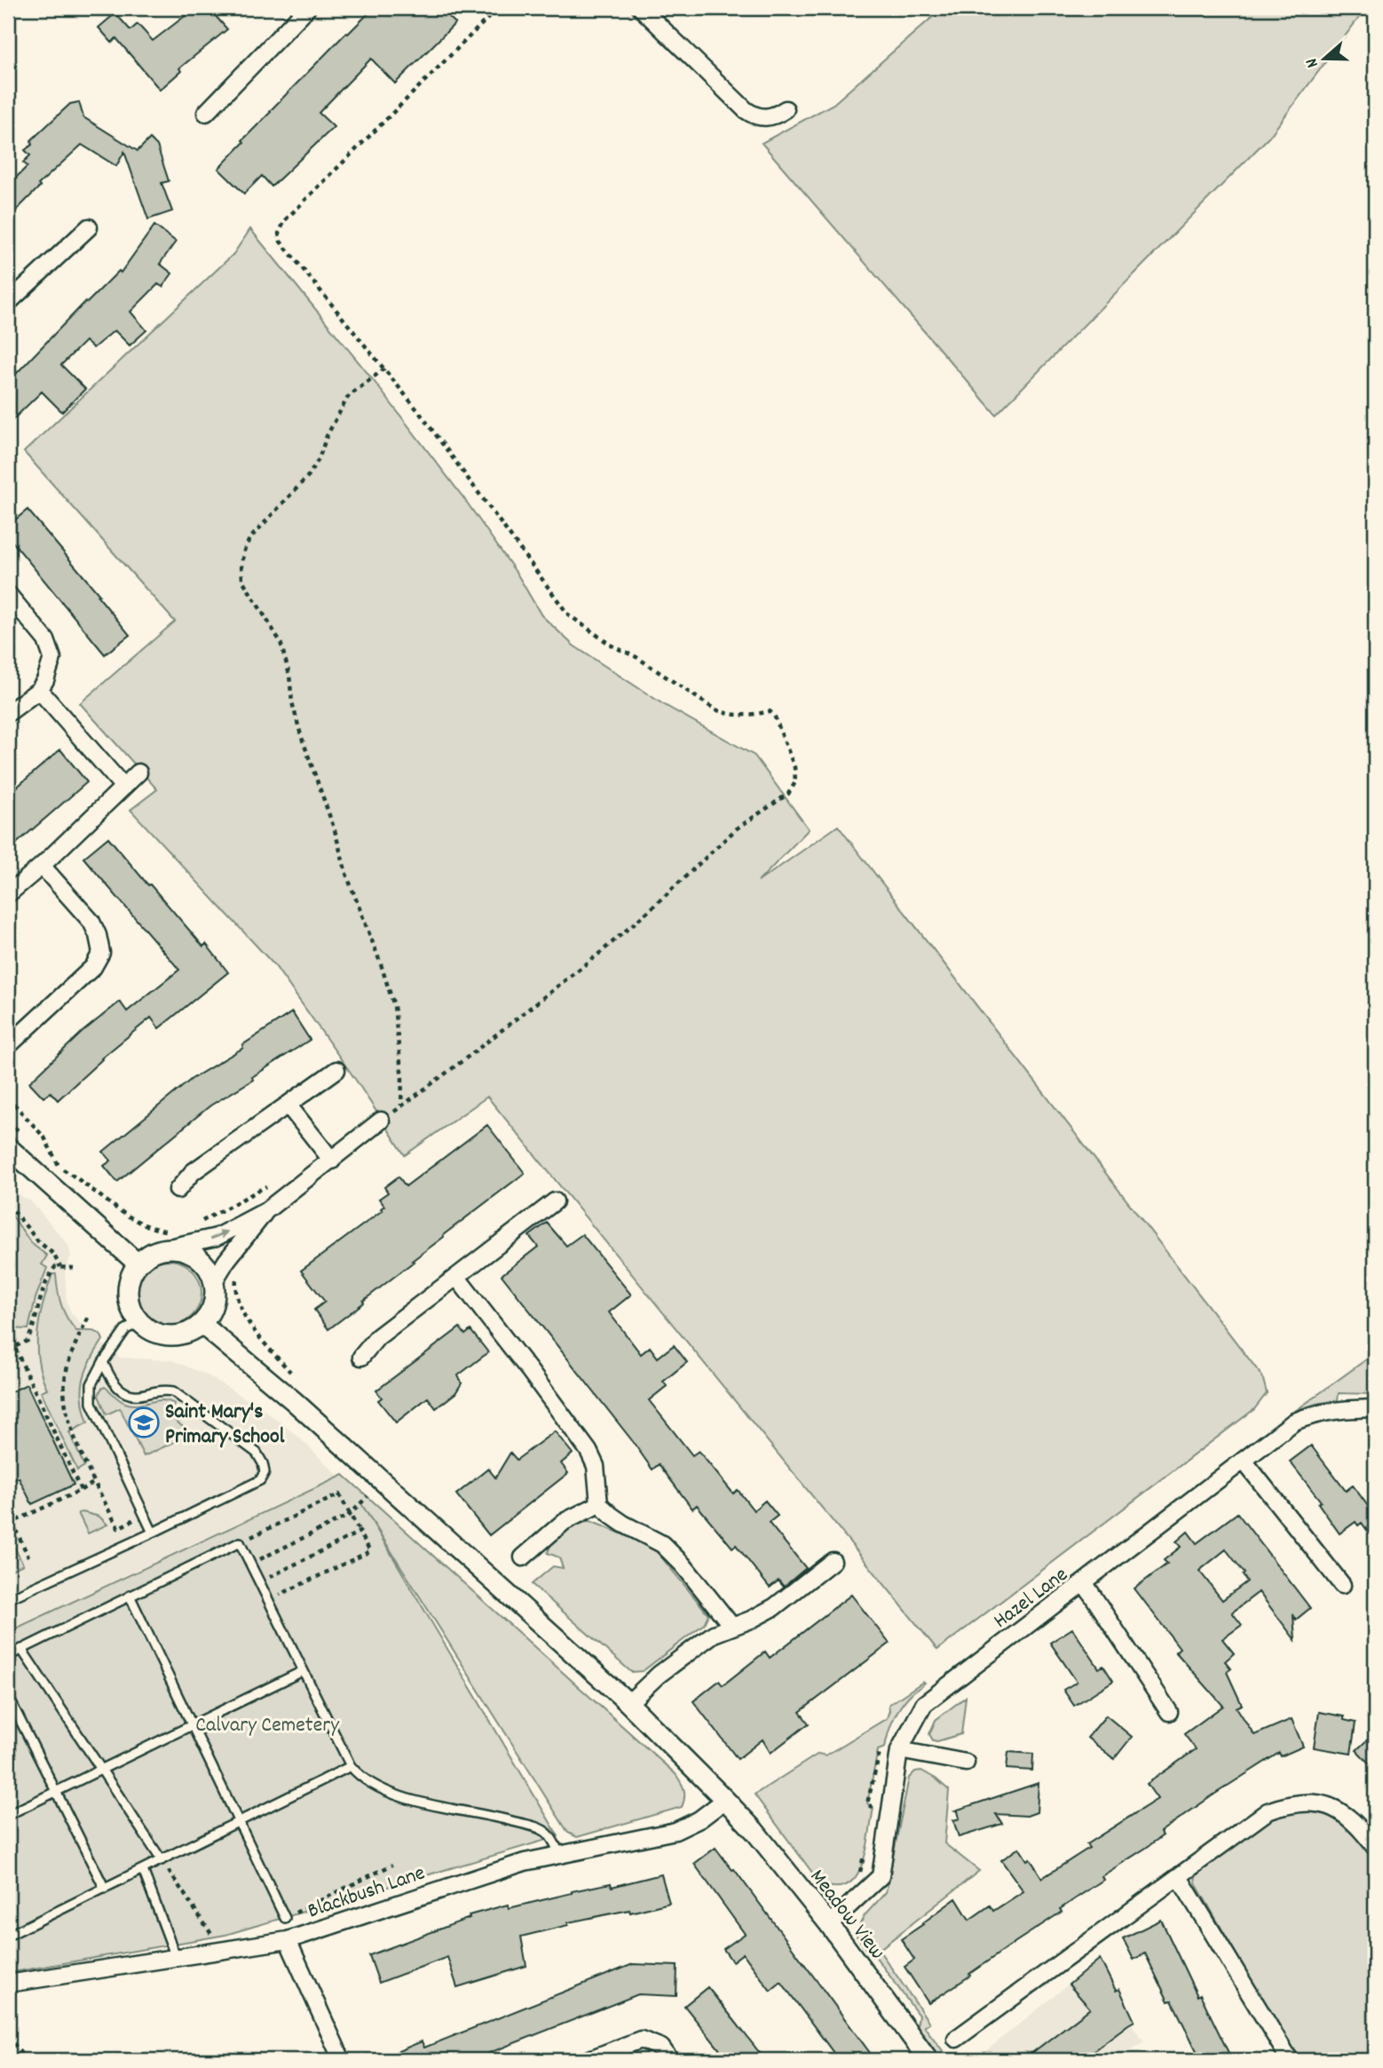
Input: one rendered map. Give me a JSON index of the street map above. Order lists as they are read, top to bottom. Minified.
{"streets":{"street":["Hazel Lane","Blackbush Lane","Meadow View"]},"crossings":[["Hazel Lane","Meadow View"],["Blackbush Lane","Meadow View"]],"parks":["Calvary Cemetery"],"places":{"school or university":["Saint Mary's Primary School"]},"north":"left"}
